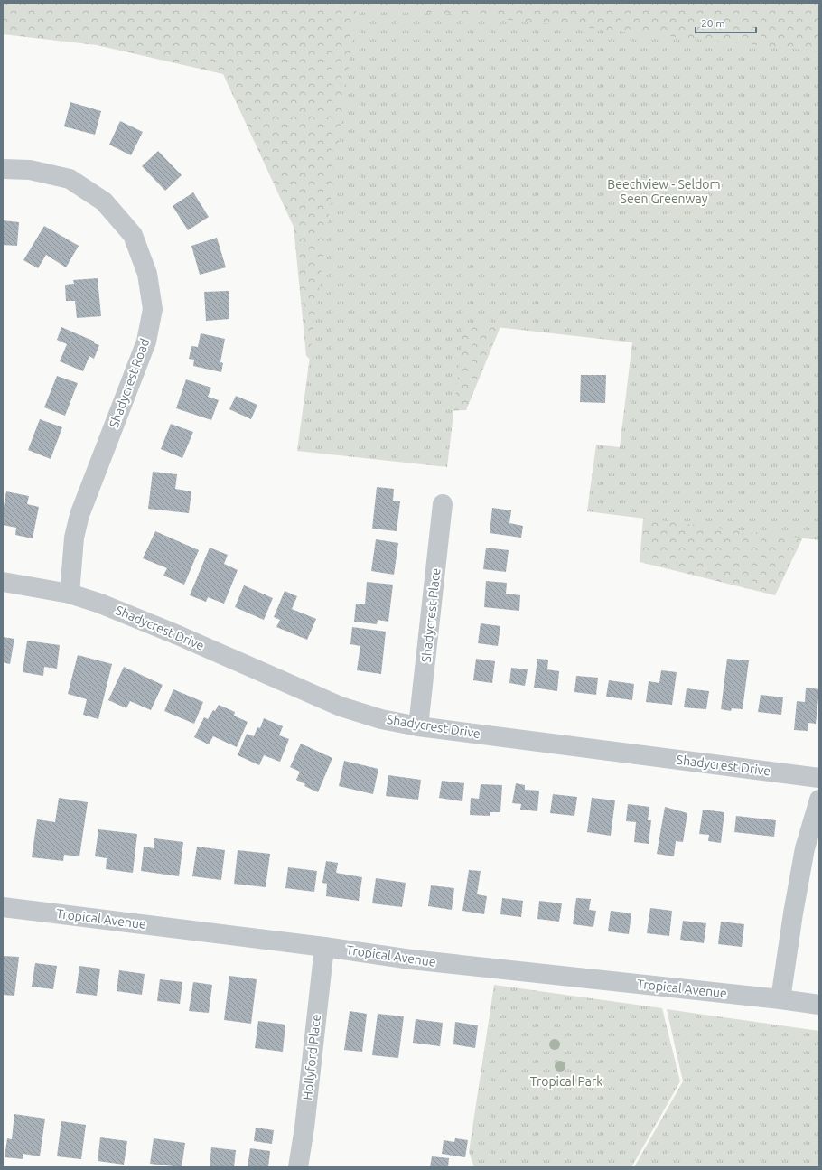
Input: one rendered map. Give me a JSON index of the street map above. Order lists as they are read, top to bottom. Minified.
{"streets":{"street":["Shadycrest Road","Shadycrest Place","Shadycrest Drive","Tropical Avenue","Hollyford Place"]},"crossings":[["Shadycrest Road","Shadycrest Drive"],["Shadycrest Place","Shadycrest Drive"],["Tropical Avenue","Hollyford Place"]],"parks":["Beechview - Seldom Seen Greenway","Tropical Park"],"scale_bar":"20 m"}
